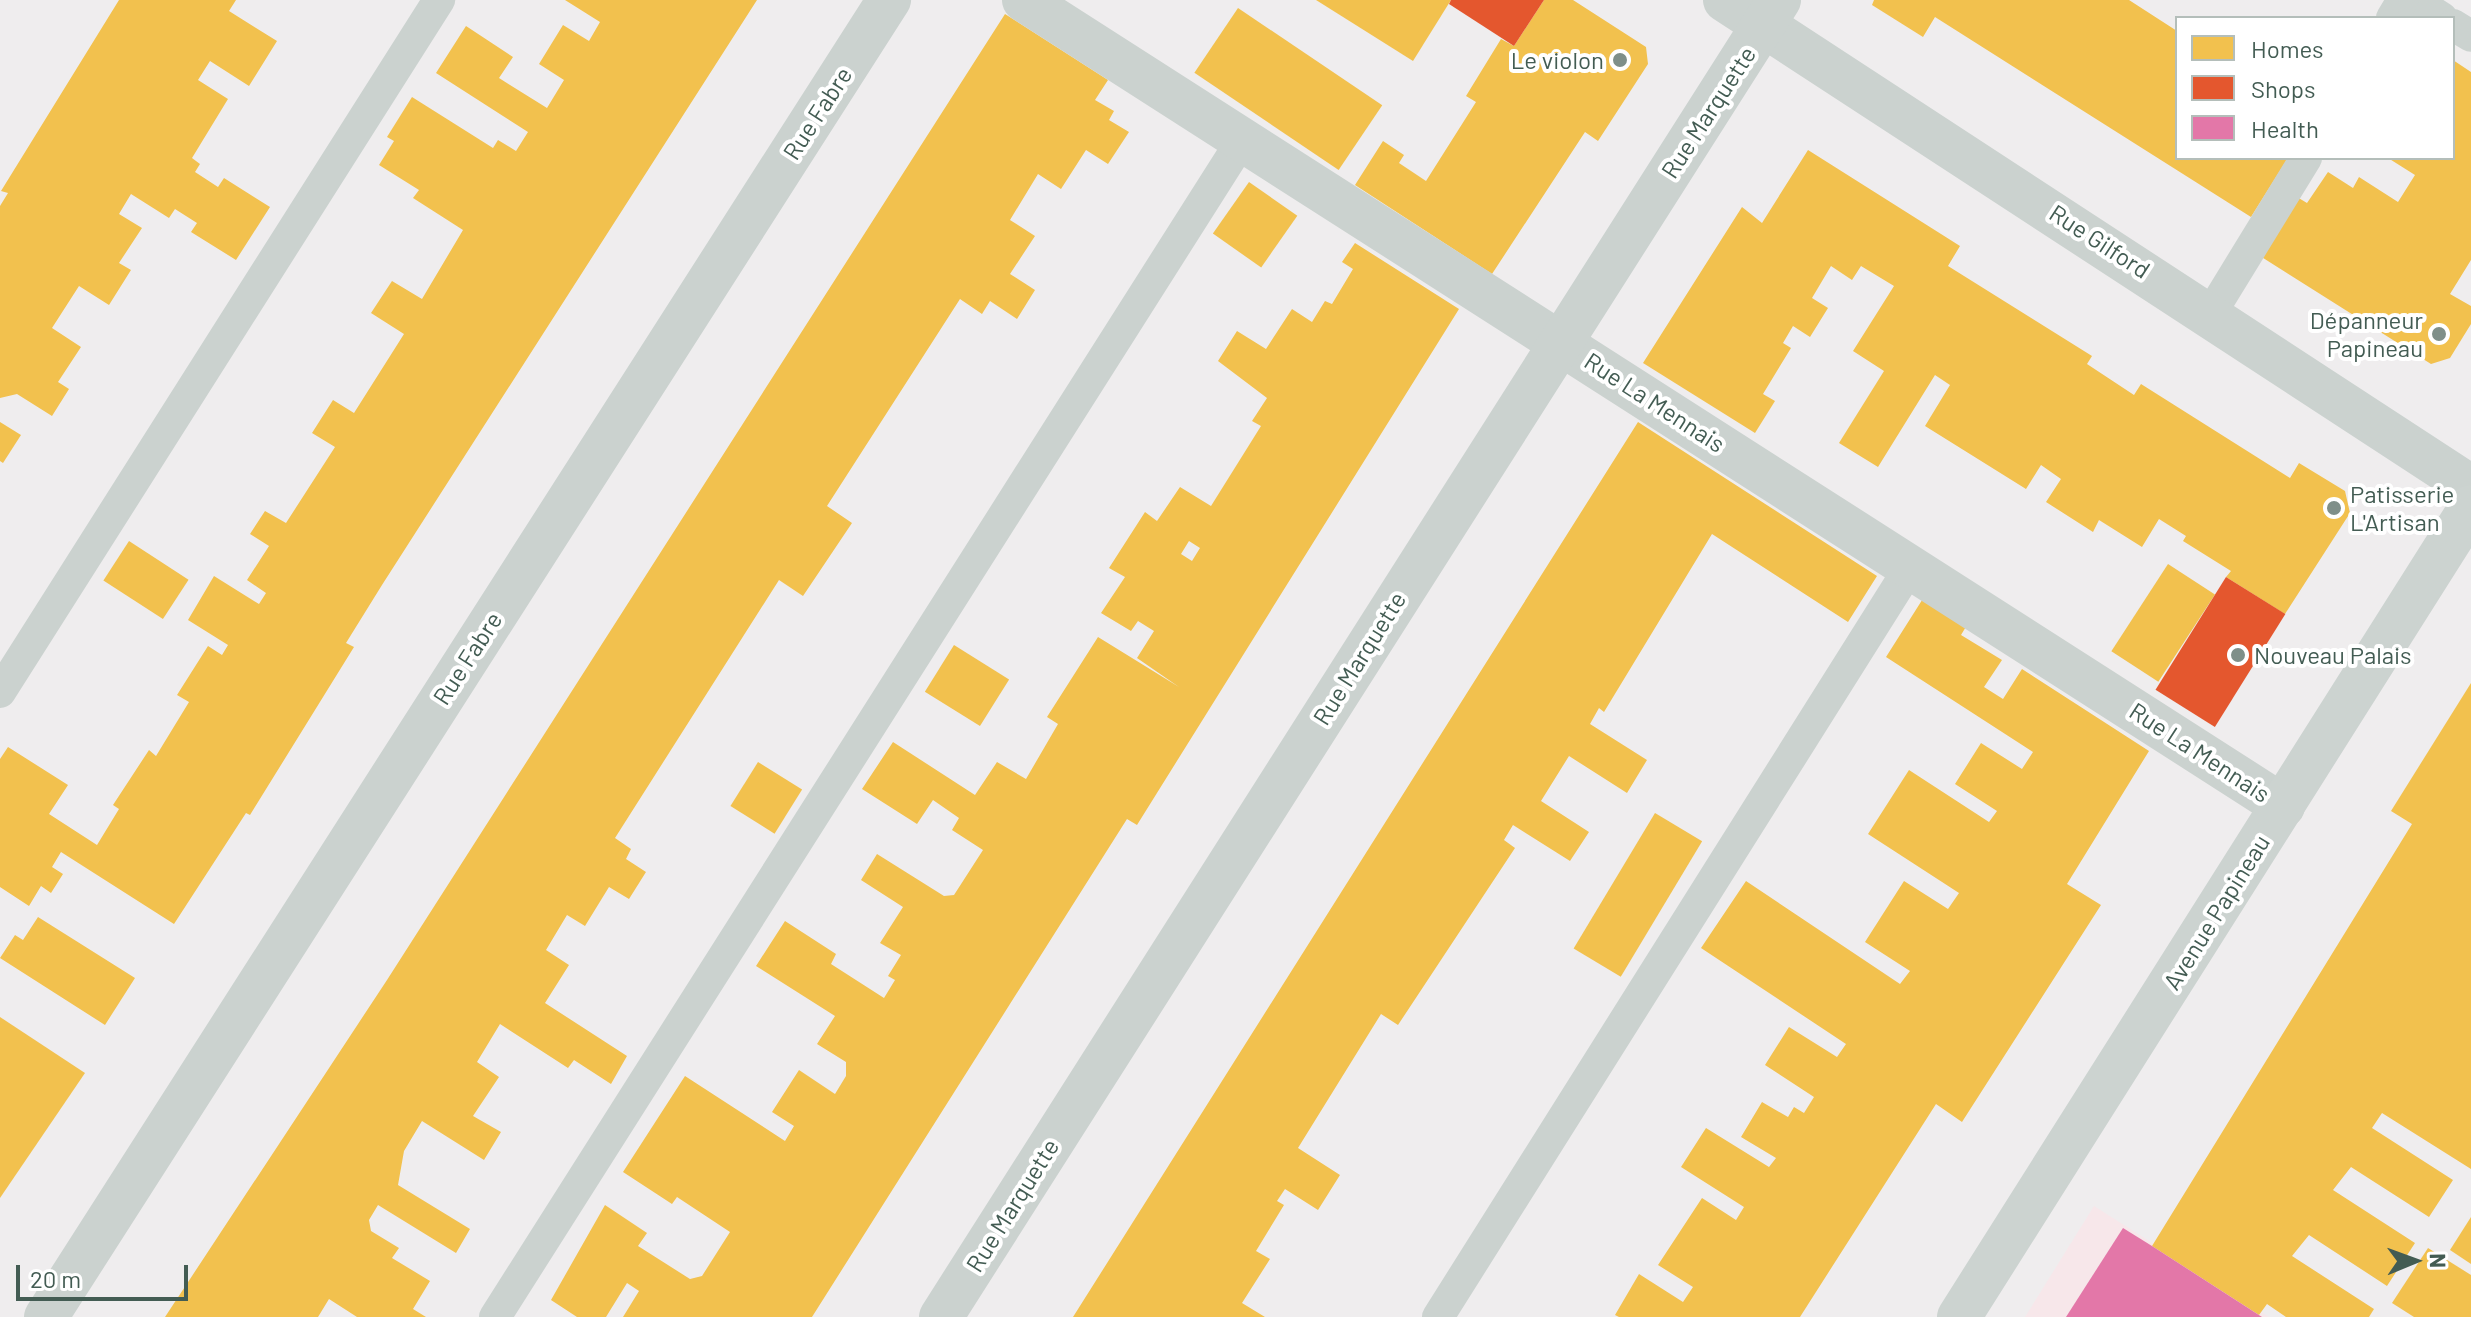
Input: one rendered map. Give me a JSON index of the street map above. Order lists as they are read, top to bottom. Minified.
{"streets":{"main road":["Avenue Papineau"],"street":["Rue Marquette","Rue Fabre","Rue Gilford","Rue La Mennais"]},"crossings":[["Rue Marquette","Rue Gilford"],["Rue Marquette","Rue La Mennais"],["Rue La Mennais","Avenue Papineau"]],"places":["Le violon","Dépanneur Papineau","Patisserie L'Artisan","Nouveau Palais"],"legend":["Homes","Shops","Health"],"scale_bar":"20 m","north":"right"}
